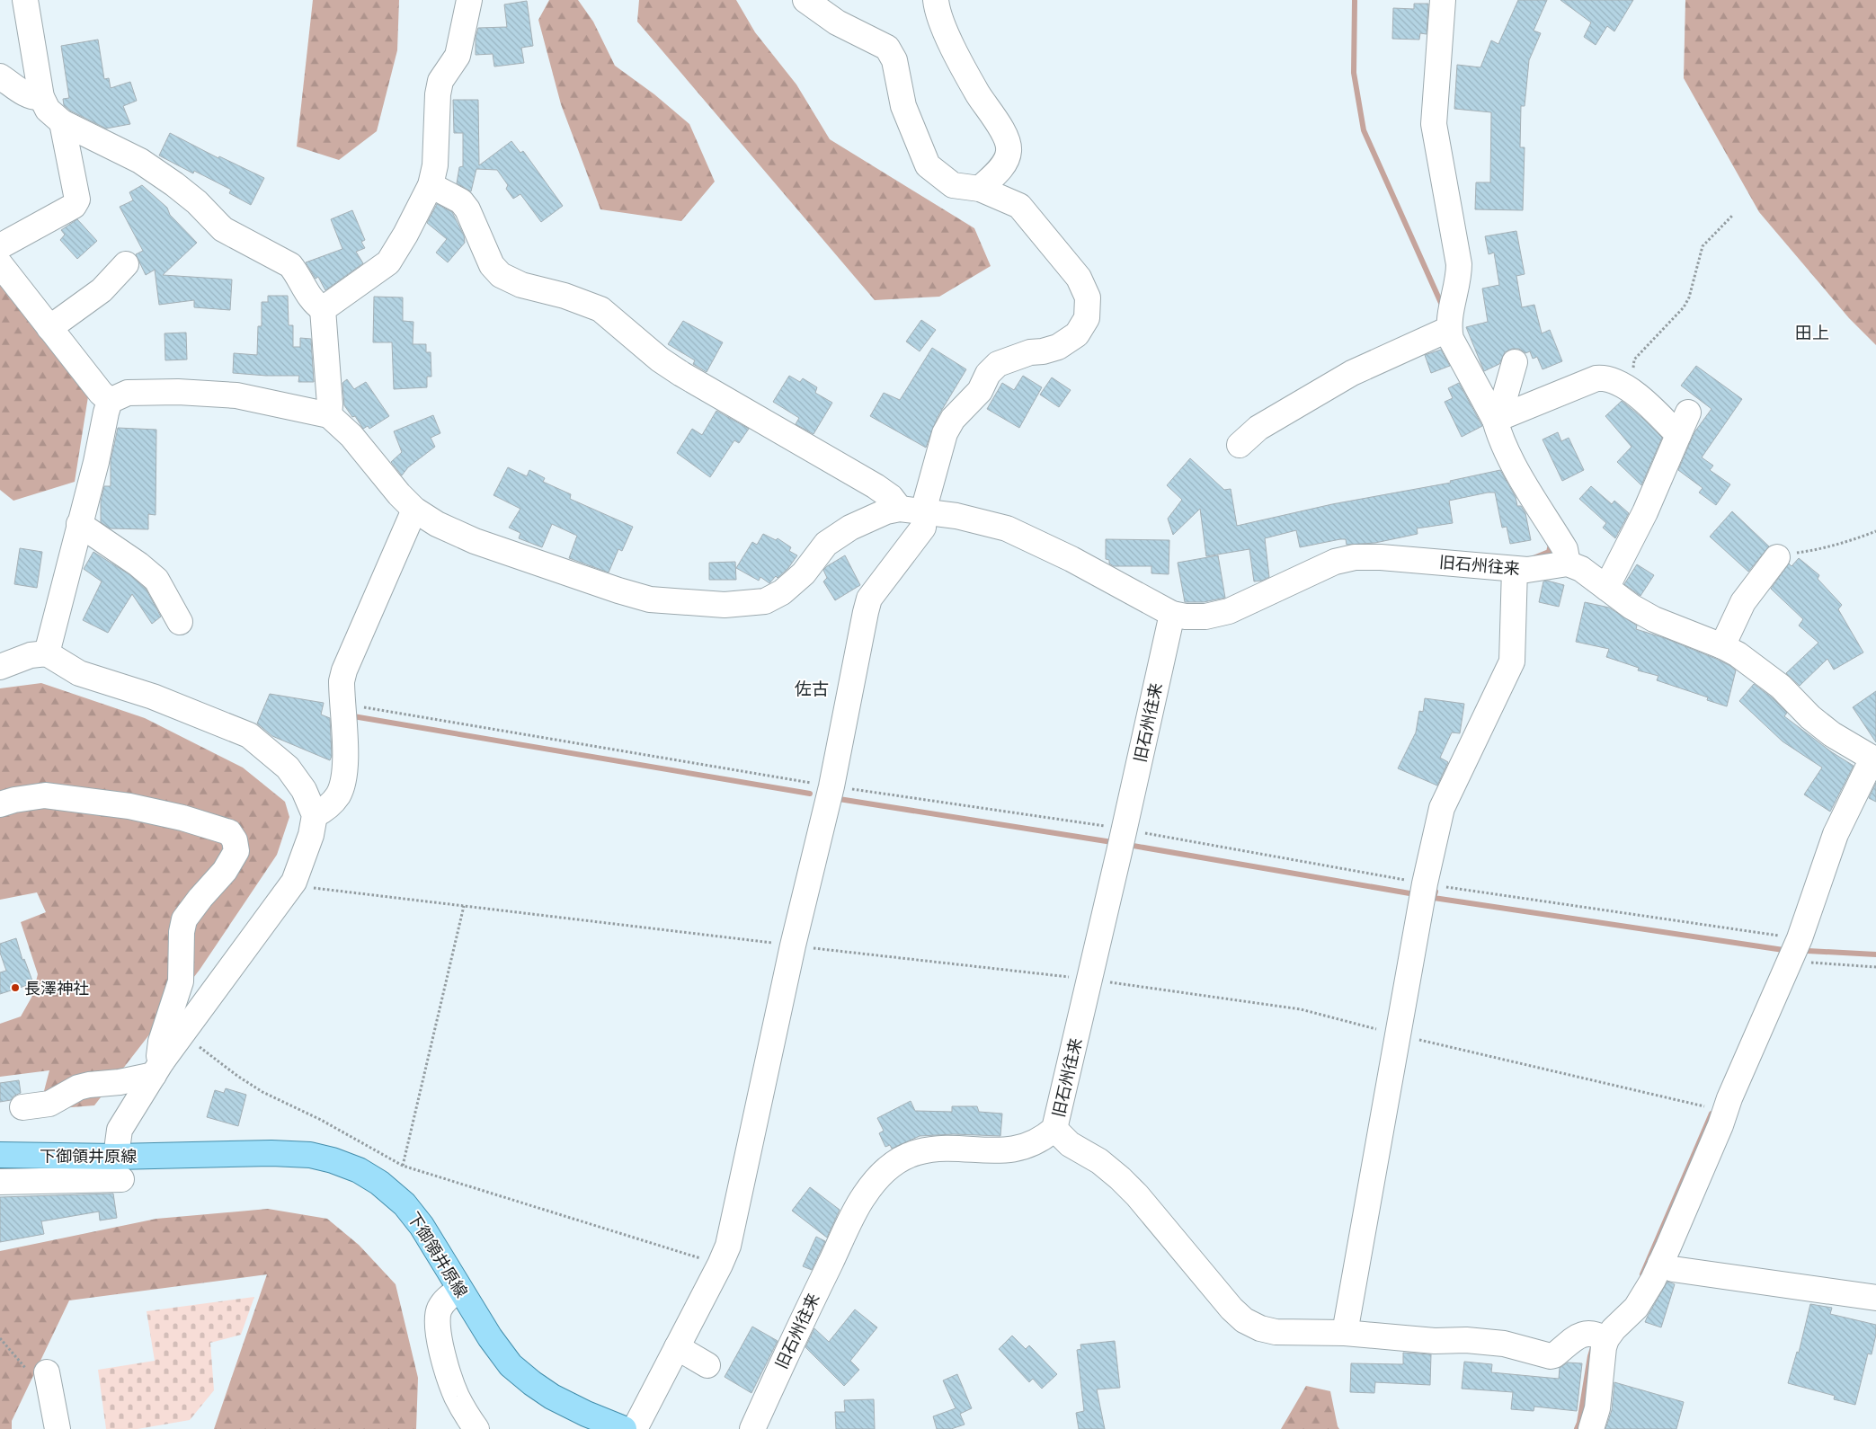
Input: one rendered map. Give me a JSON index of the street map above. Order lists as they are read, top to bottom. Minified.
{"streets":{"main road":["下御領井原線"],"street":["旧石州往来"]},"districts":["田上","佐古"],"places":["長澤神社"]}
